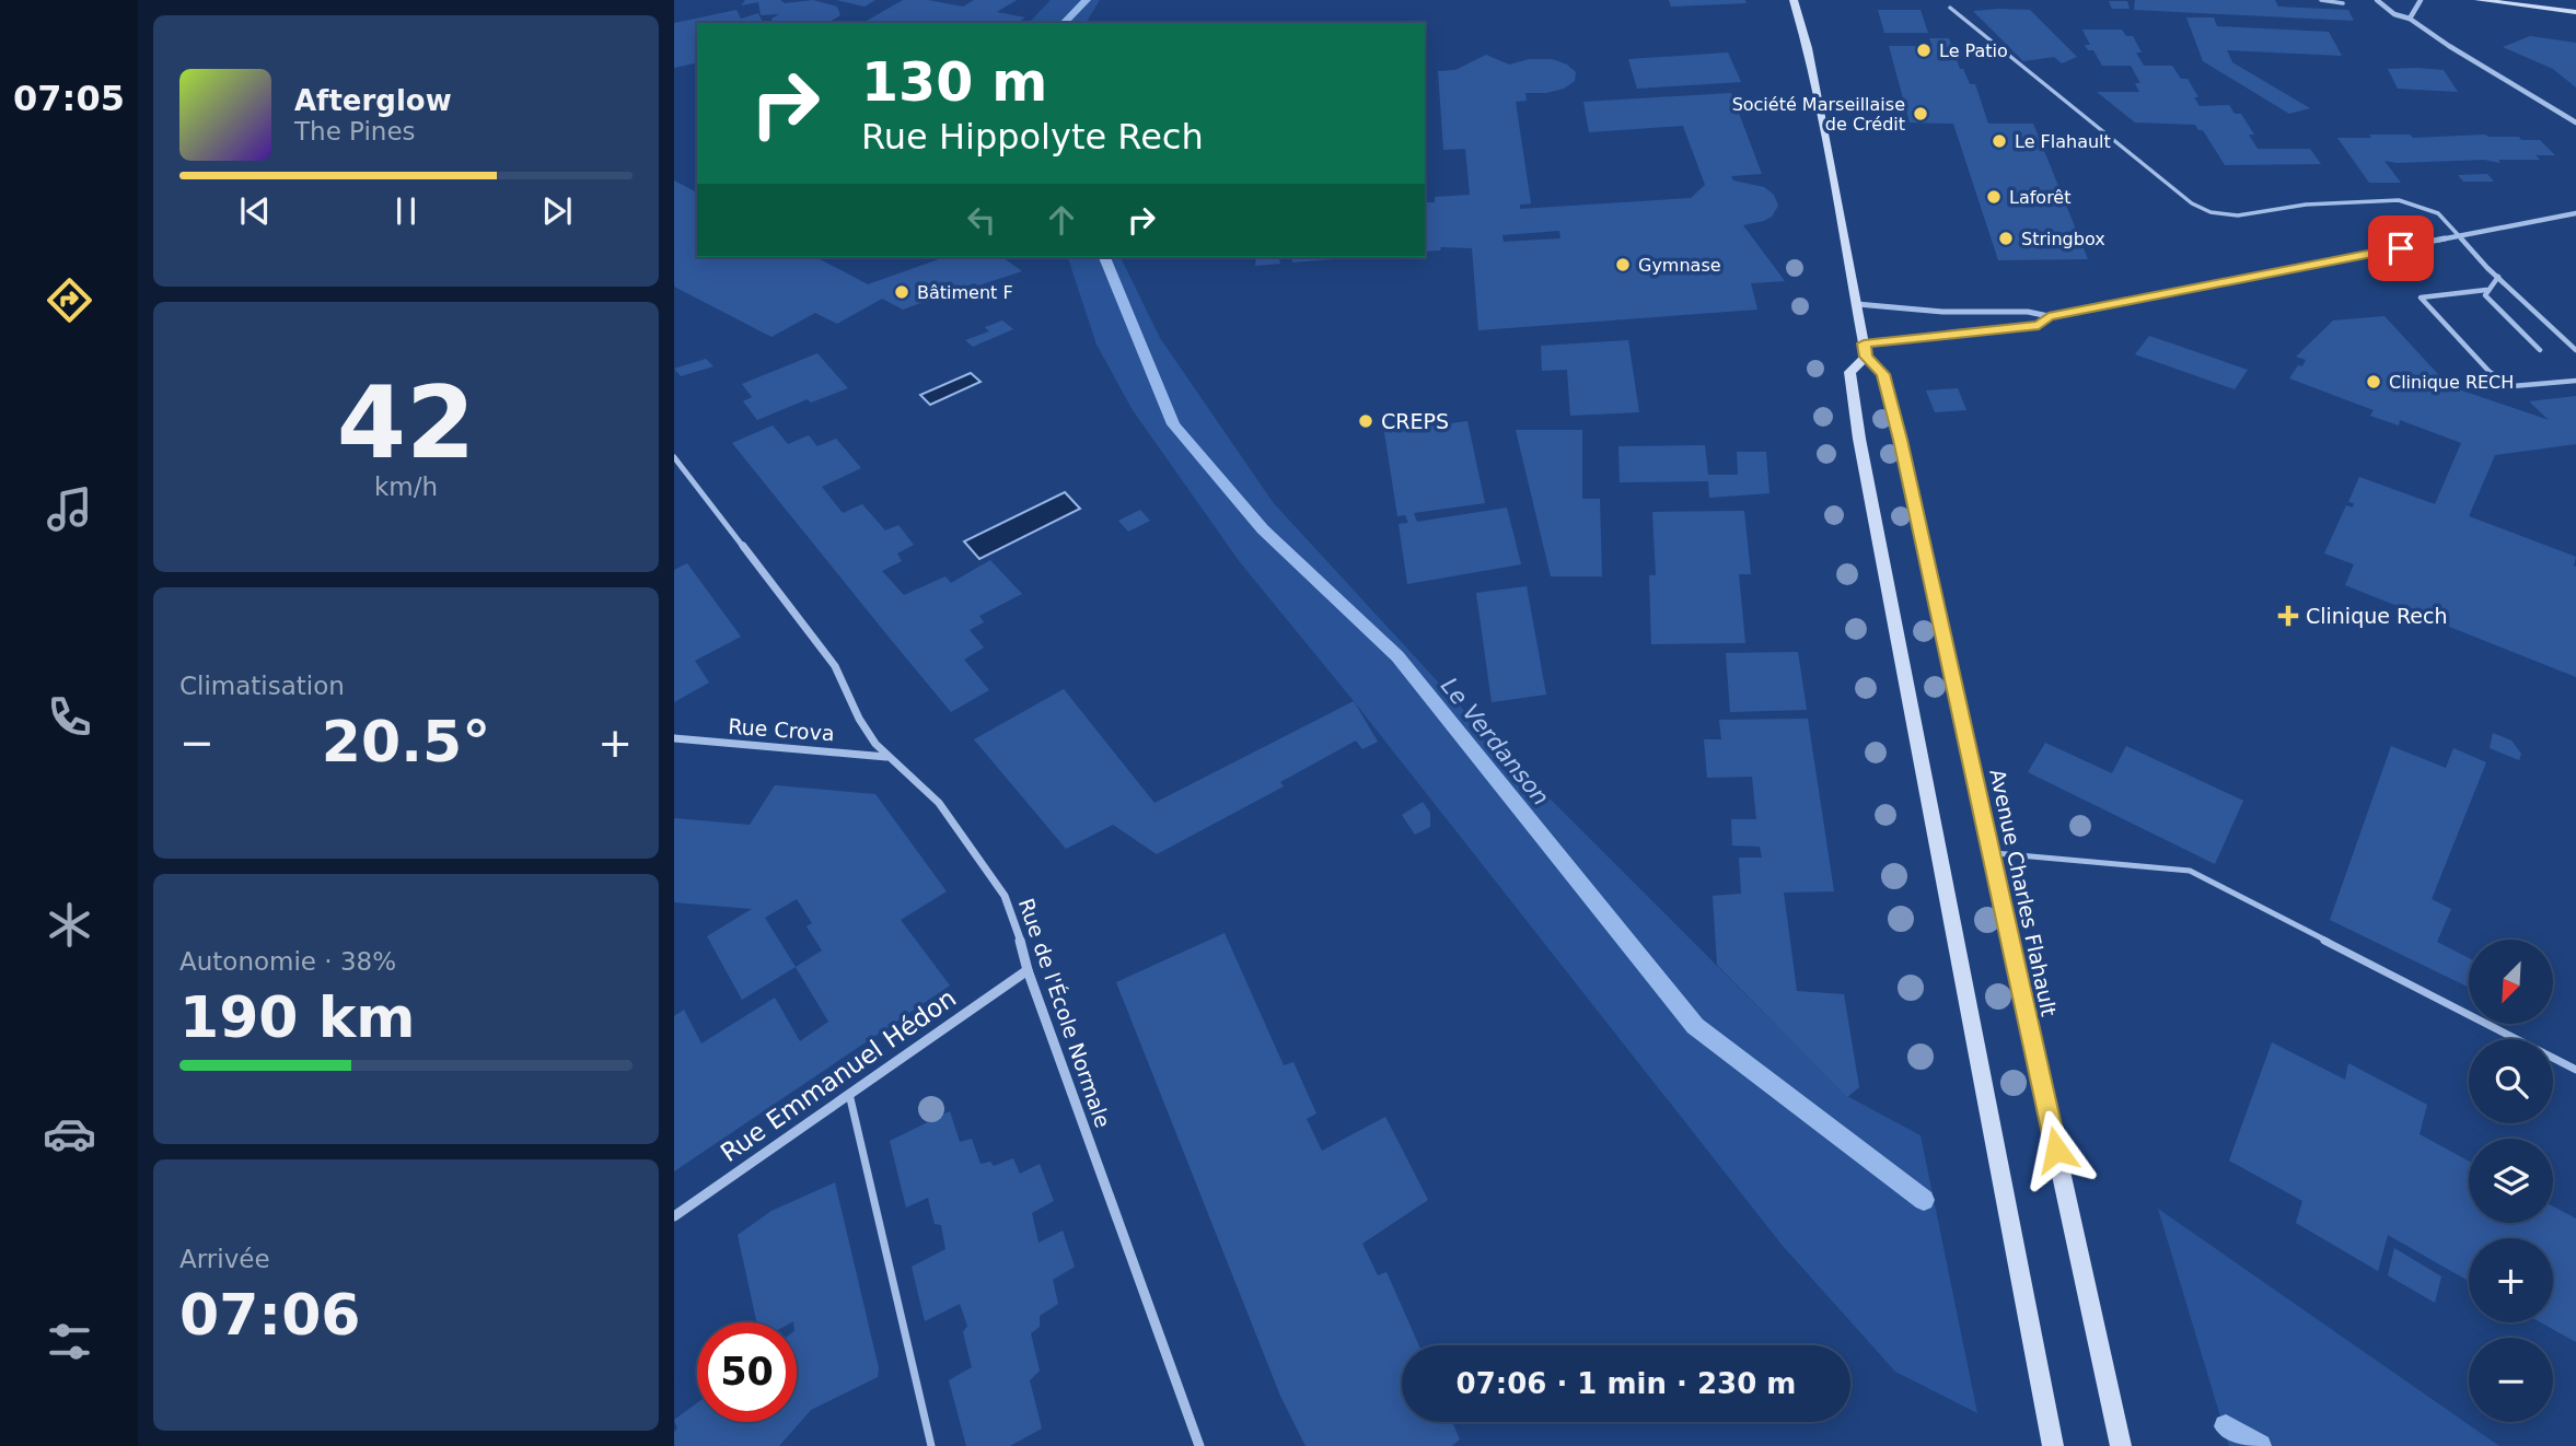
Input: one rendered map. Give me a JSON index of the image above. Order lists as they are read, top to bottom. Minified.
{"streets":{"main road":["Avenue Charles Flahault"],"street":["Rue Crova","Rue de l'École Normale","Rue Emmanuel Hédon"]},"crossings":[["Rue Crova","Rue de l'École Normale"],["Rue de l'École Normale","Rue Emmanuel Hédon"]],"water":["Le Verdanson"],"places":{"other":["Le Patio","Société Marseillaise de Crédit","Le Flahault","Laforêt","Stringbox","Gymnase","Bâtiment F","Clinique RECH","CREPS"],"health":["Clinique Rech"]},"north":"bottom left","page":{"tabs":"07:05","turn":["130 m","Rue Hippolyte Rech"],"song":["Afterglow","The Pines"],"tile":[["42","km/h"],"Climatisation",["Autonomie · 38%","190 km"],["Arrivée","07:06"]],"heat":["−","20.5°","+"],"map_buttons":["+","−"],"limit":"50","trip":"07:06 · 1 min · 230 m"}}
